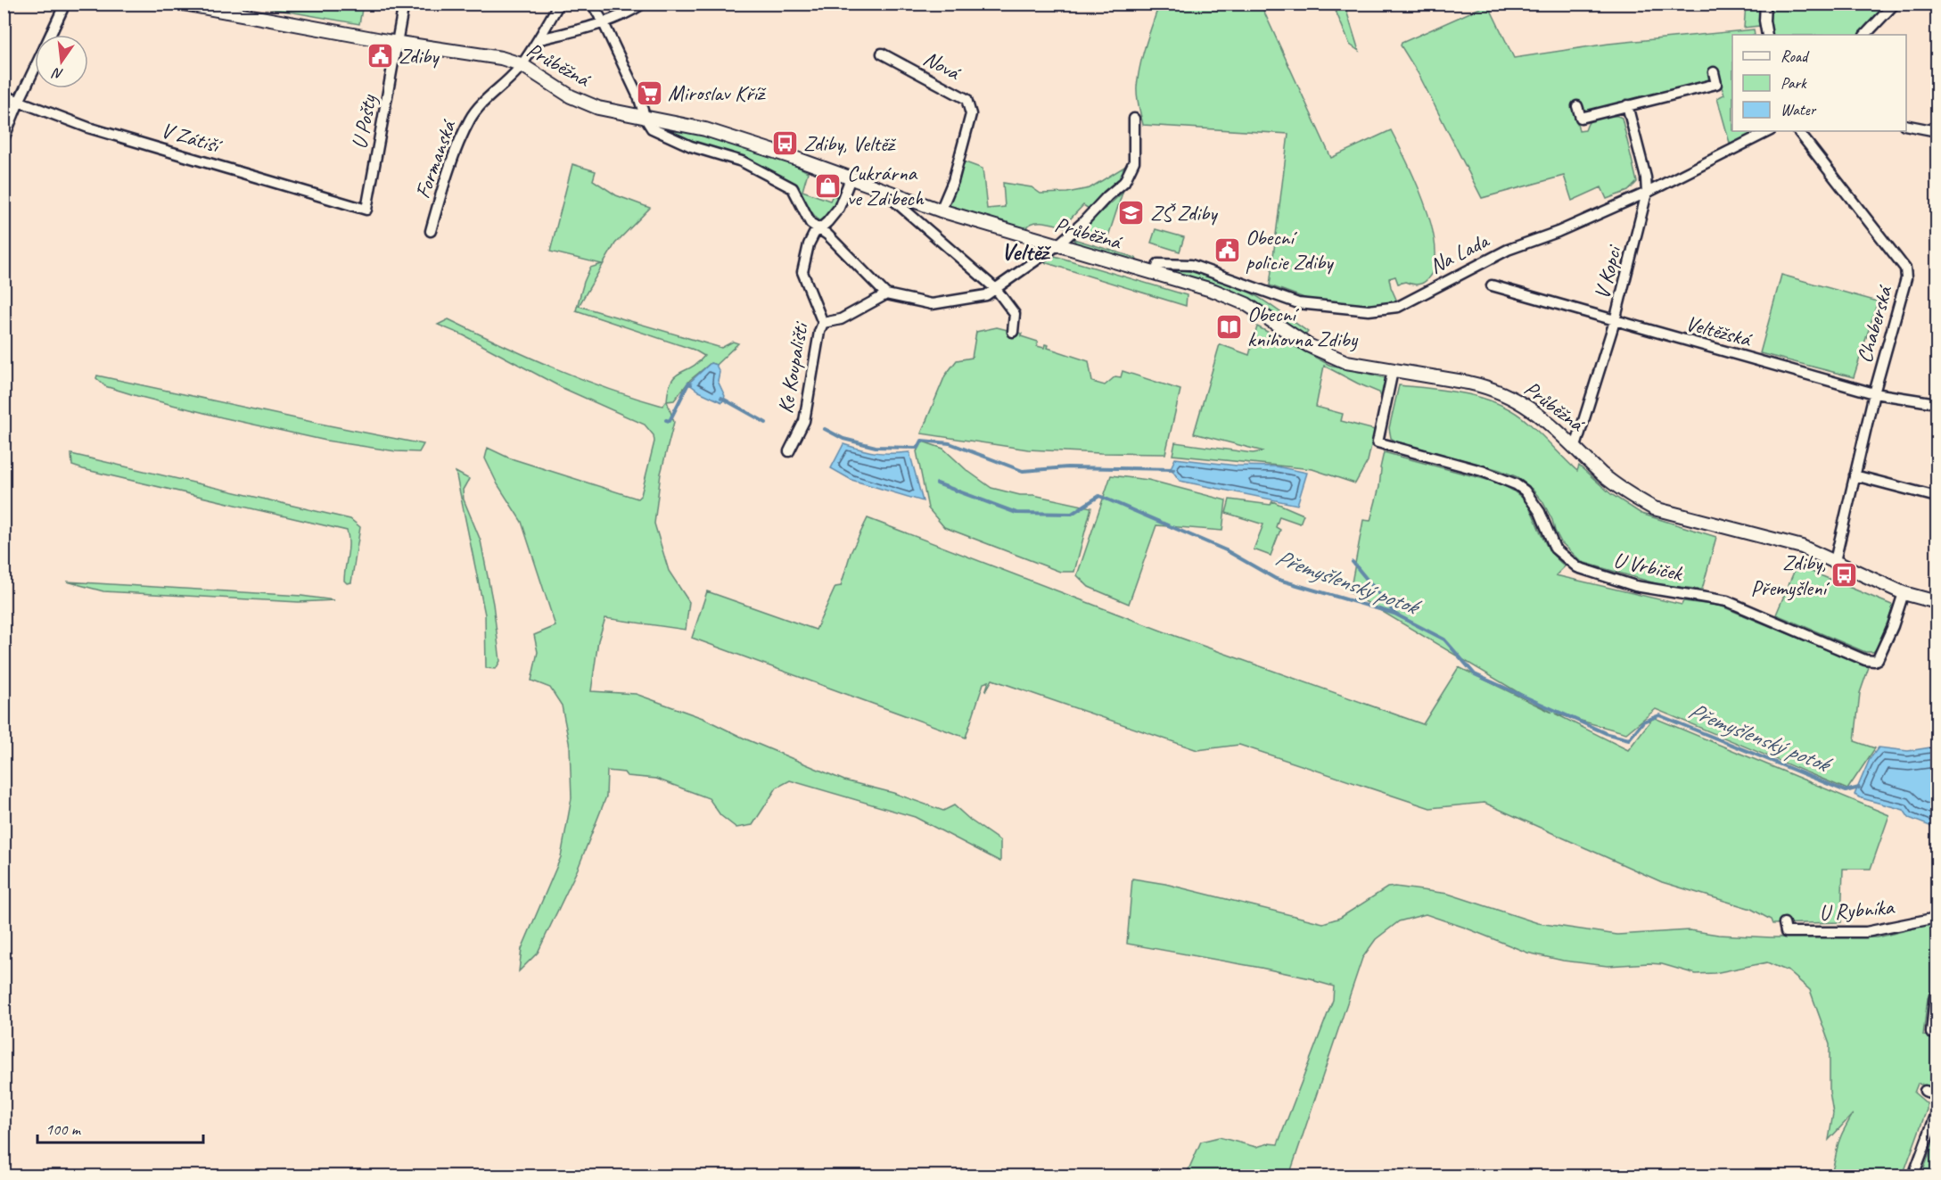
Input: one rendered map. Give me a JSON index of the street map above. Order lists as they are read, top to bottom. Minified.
{"streets":{"street":["Průběžná","Nová","U Pošty","V Zátiší","Formanská","Na Lada","V Kopci","Chaberská","Veltěžská","Ke Koupališti","U Vrbiček","U Rybníka"]},"crossings":[["Průběžná","Nová"],["Průběžná","U Pošty"],["Průběžná","Formanská"],["Průběžná","Na Lada"],["Průběžná","V Kopci"],["Průběžná","Chaberská"],["Průběžná","Ke Koupališti"],["Průběžná","U Vrbiček"],["U Pošty","V Zátiší"],["Na Lada","V Kopci"],["V Kopci","Veltěžská"],["Chaberská","Veltěžská"]],"districts":["Veltěž"],"water":["Přemyšlenský potok"],"places":{"public building":["Zdiby","Obecní policie Zdiby"],"supermarket":["Miroslav Kříž"],"bus stop":["Zdiby, Veltěž","Zdiby, Přemyšlení"],"shop":["Cukrárna ve Zdibech"],"school or university":["ZŠ Zdiby"],"library":["Obecní knihovna Zdiby"]},"legend":["Road","Park","Water"],"scale_bar":"100 m","north":"bottom"}
